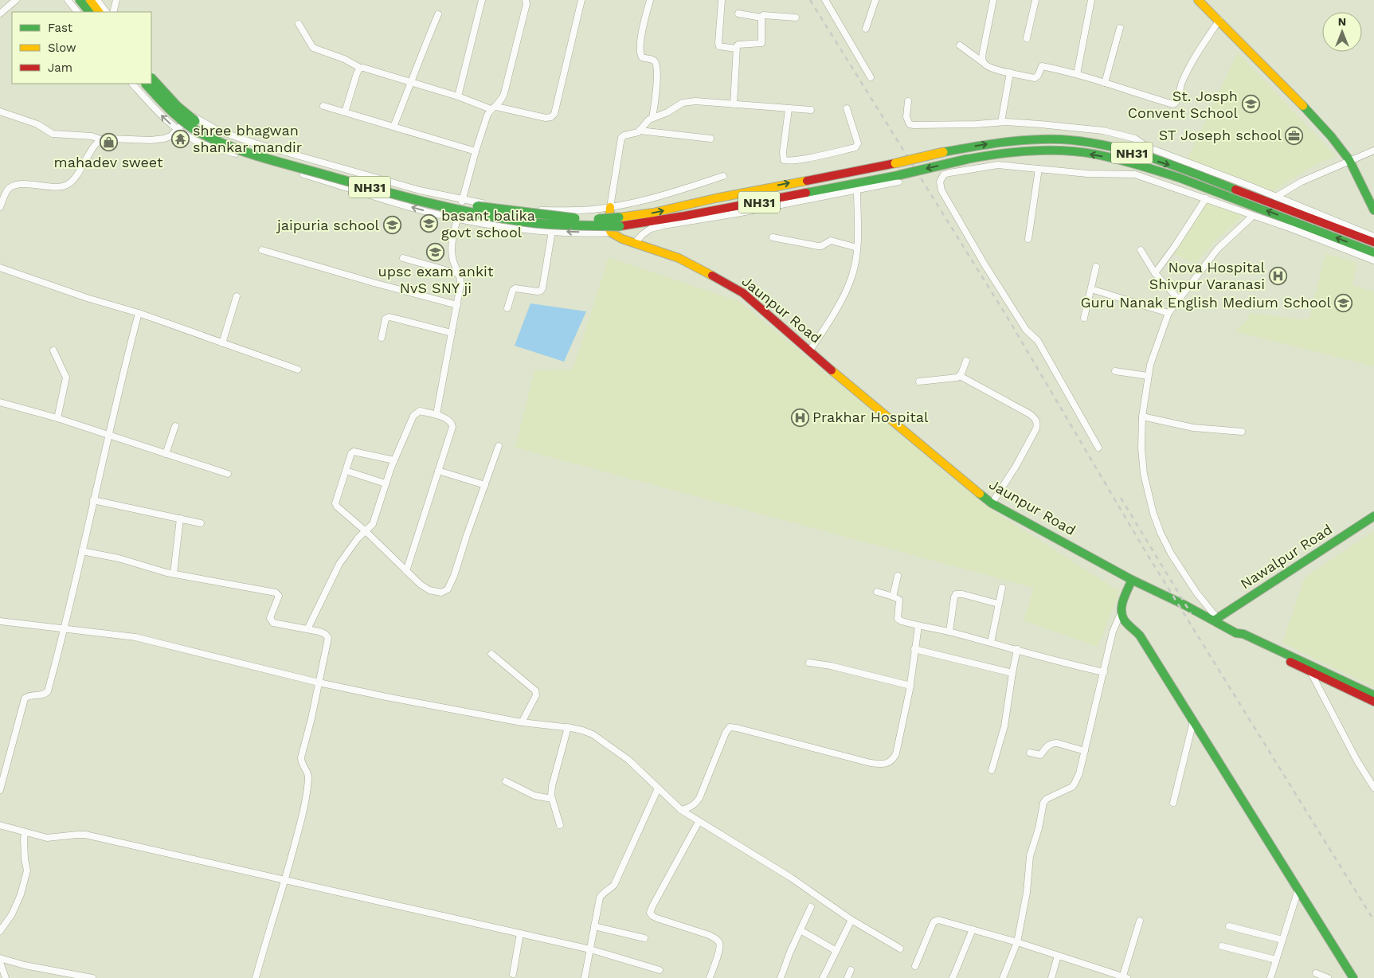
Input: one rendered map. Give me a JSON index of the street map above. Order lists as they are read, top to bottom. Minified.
{"streets":{"main road":["NH31","Jaunpur Road","Nawalpur Road"]},"crossings":[["Jaunpur Road","Nawalpur Road"]],"places":{"school or university":["St. Josph Convent School","basant balika govt school","jaipuria school","upsc exam ankit NvS SNY ji","Guru Nanak English Medium School"],"office":["ST Joseph school"],"temple":["shree bhagwan shankar mandir"],"shop":["mahadev sweet"],"hospital":["Nova Hospital Shivpur Varanasi","Prakhar Hospital"]},"legend":["Fast","Slow","Jam"],"north":"top"}
